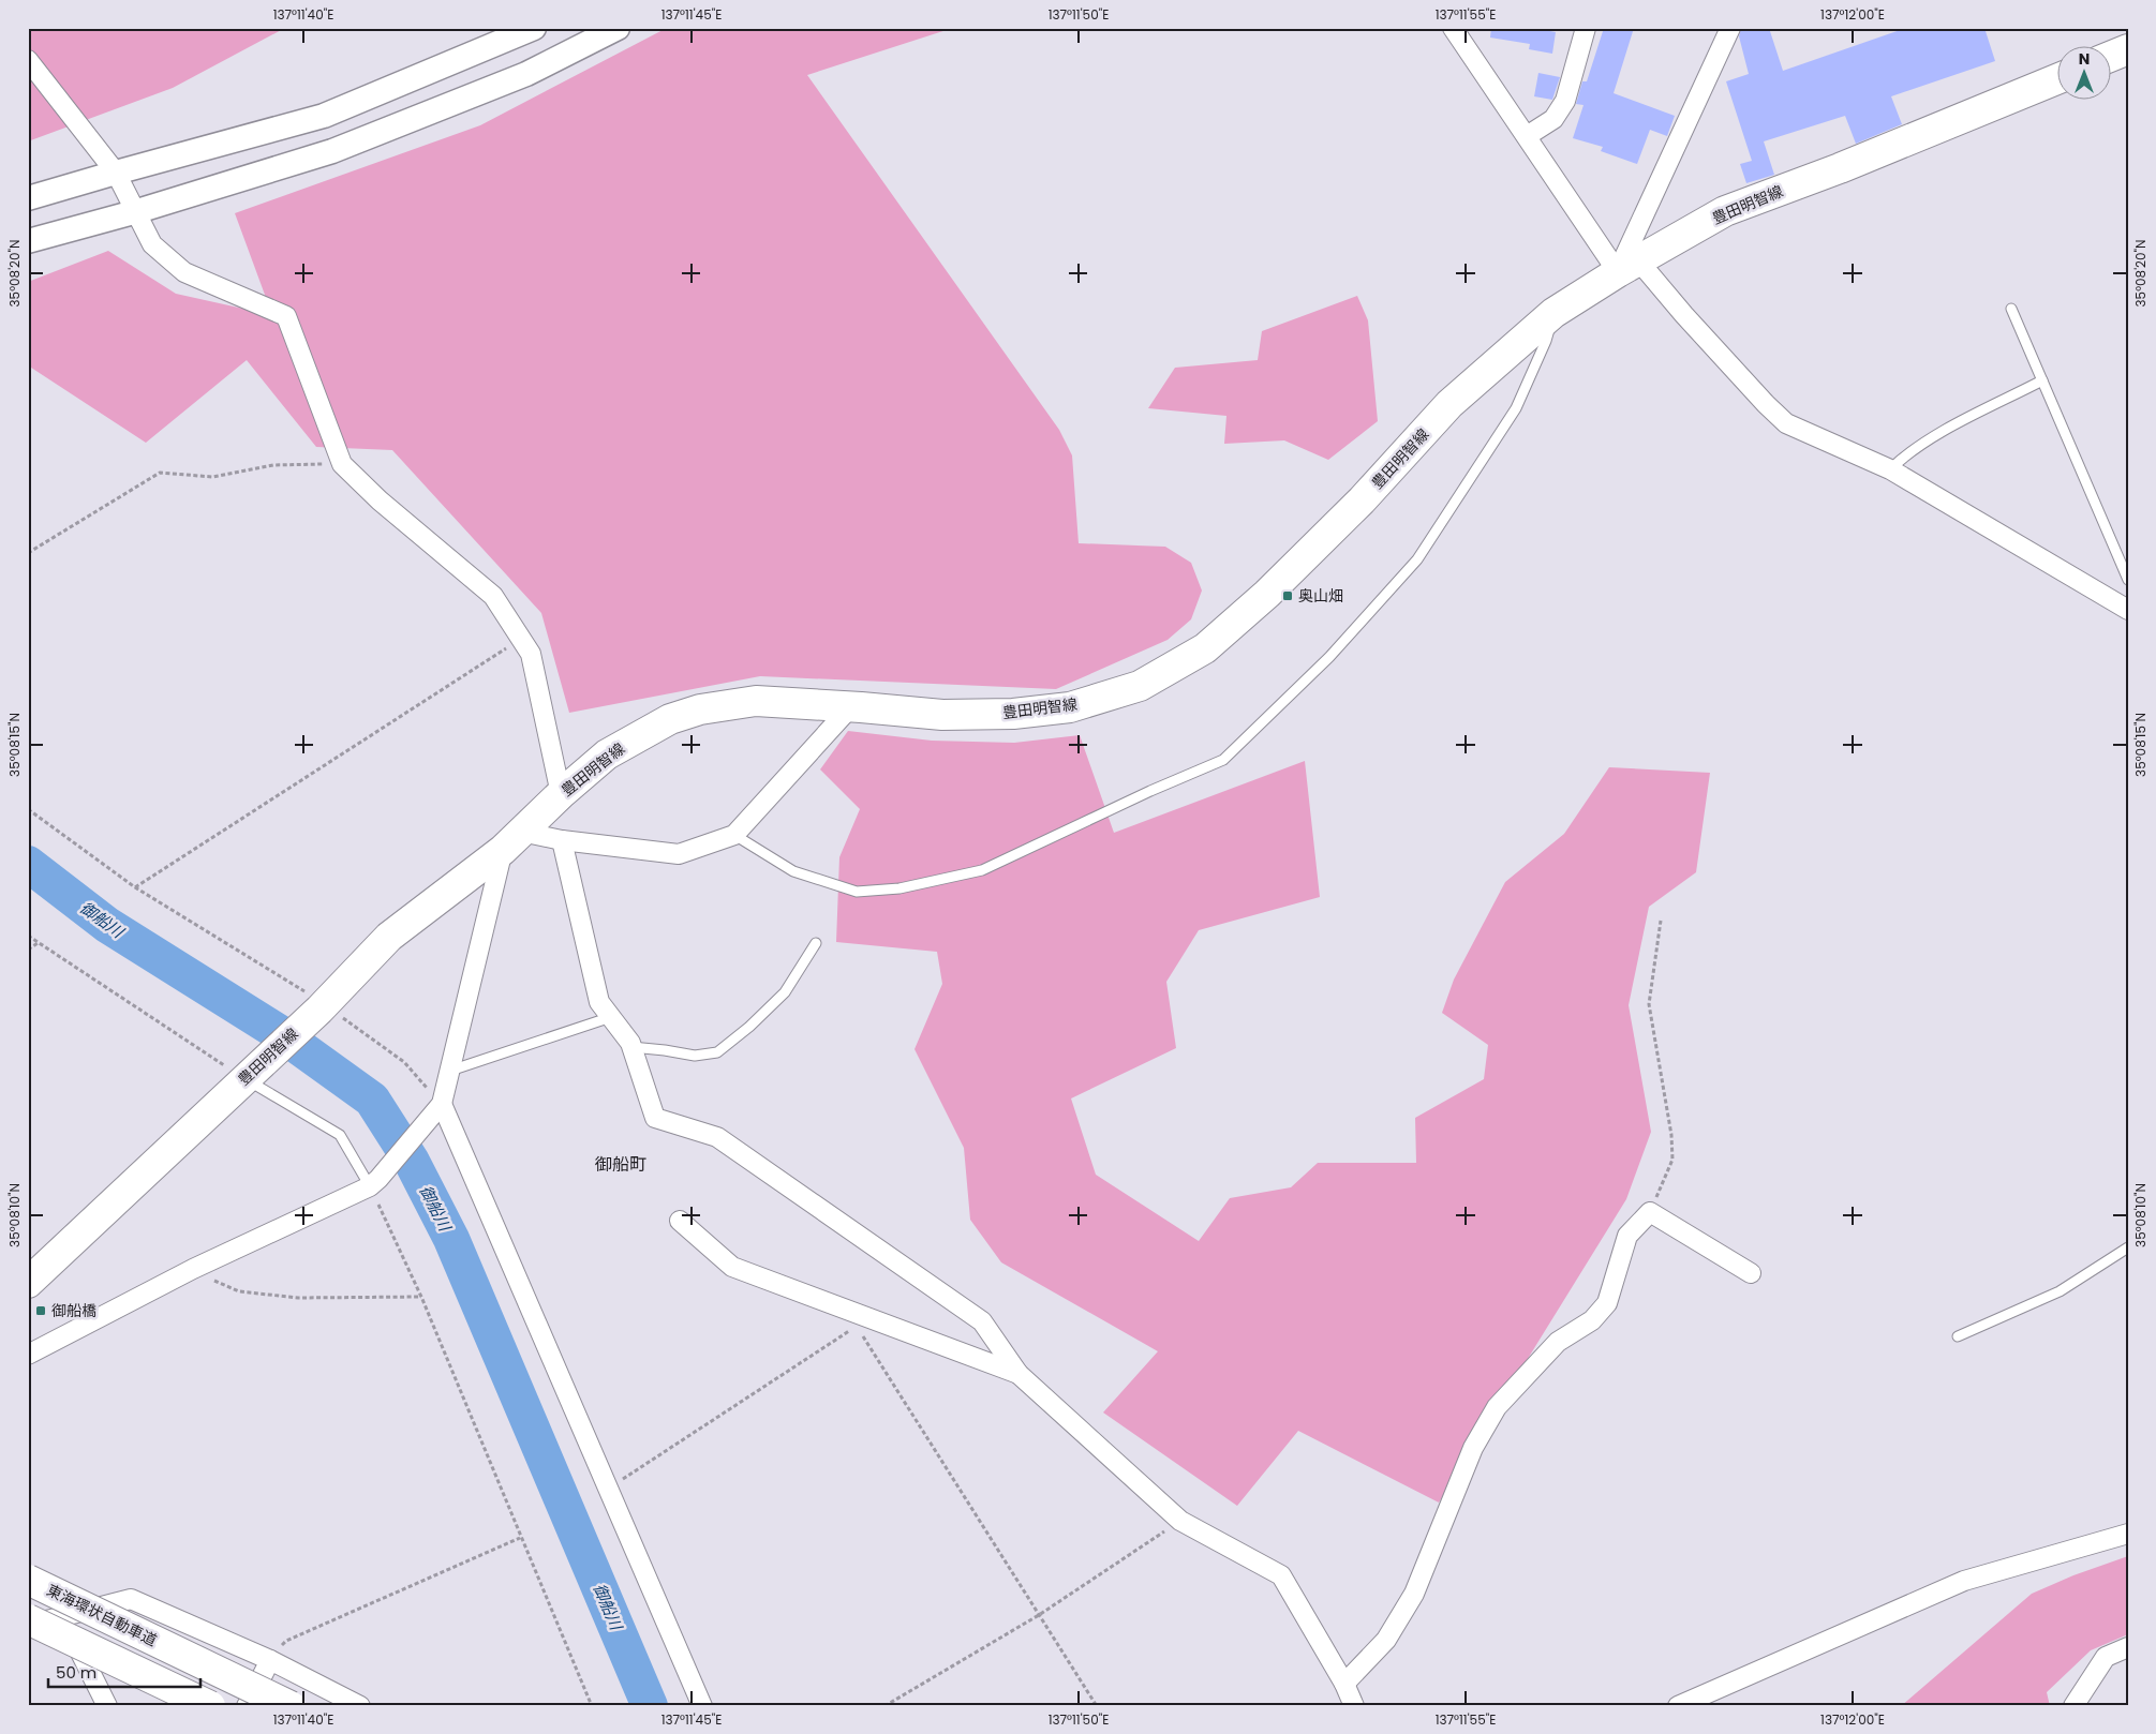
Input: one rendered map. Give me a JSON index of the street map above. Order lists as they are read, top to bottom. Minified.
{"streets":{"main road":["豊田明智線","東海環状自動車道"]},"districts":["御船町"],"water":["御船川"],"places":{"transit":["奥山畑","御船橋"]},"scale_bar":"50 m","north":"top","coordinates":["137°11'40\"E","137°11'45\"E","137°11'50\"E","137°11'55\"E","137°12'00\"E","35°08'20\"N","35°08'15\"N","35°08'10\"N"]}
